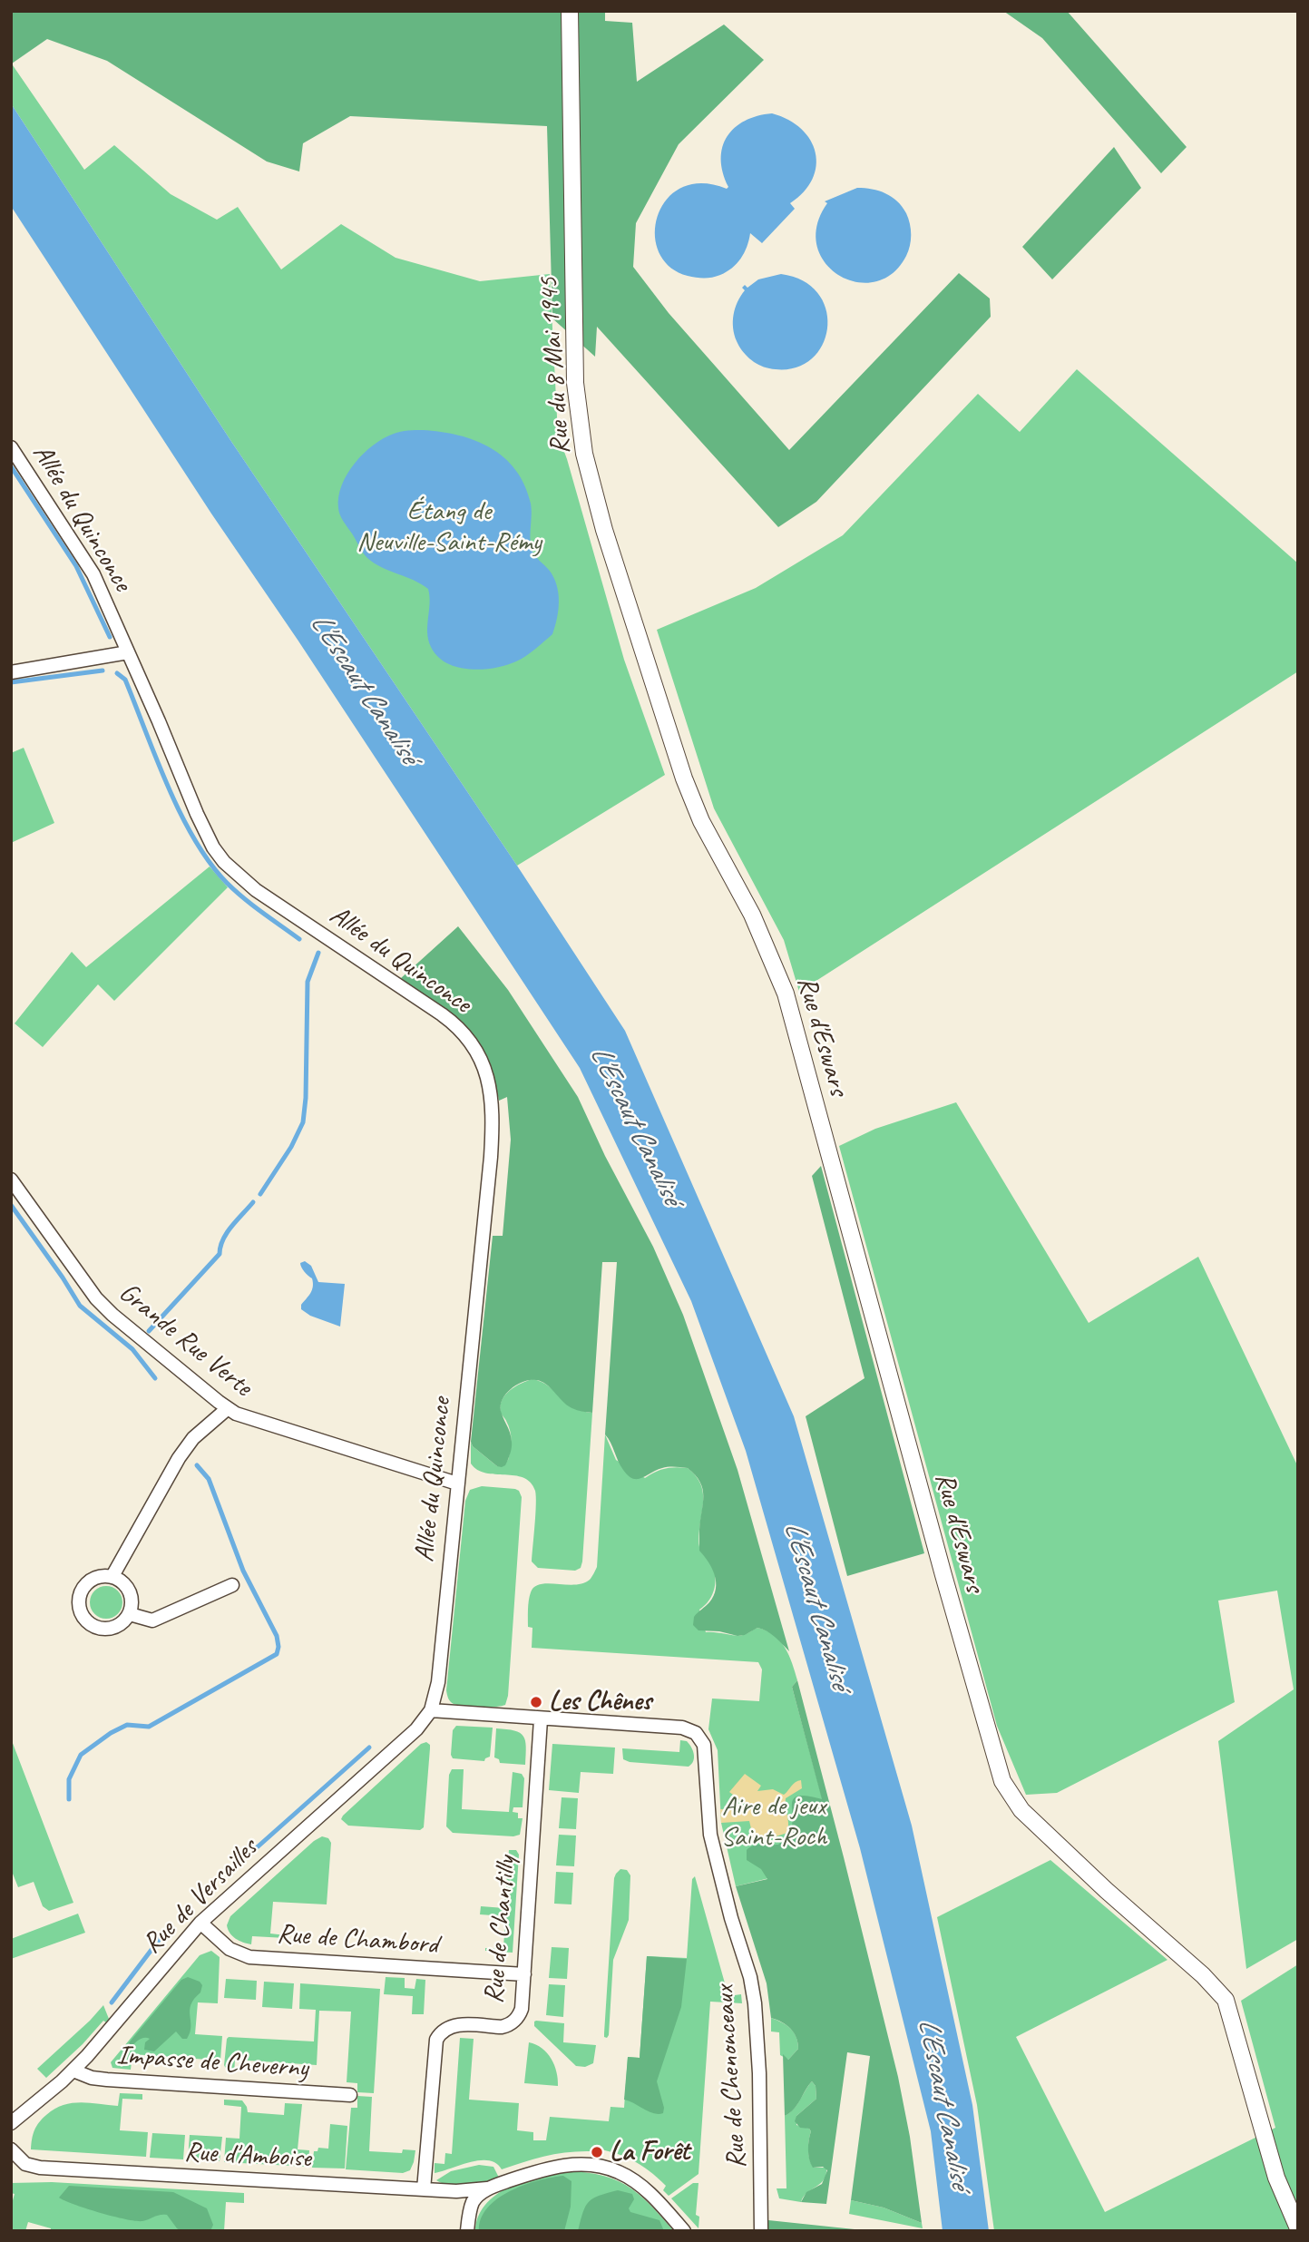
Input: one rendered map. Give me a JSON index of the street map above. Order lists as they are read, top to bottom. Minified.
{"streets":{"street":["Rue du 8 Mai 1945","Allée du Quinconce","Rue d'Eswars","Grande Rue Verte","Rue de Versailles","Rue de Chantilly","Rue de Chambord","Impasse de Cheverny","Rue de Chenonceaux","Rue d'Amboise"]},"crossings":[["Rue du 8 Mai 1945","Rue d'Eswars"],["Allée du Quinconce","Grande Rue Verte"],["Allée du Quinconce","Rue de Versailles"],["Rue de Versailles","Rue de Chambord"],["Rue de Versailles","Impasse de Cheverny"],["Rue de Chantilly","Rue de Chambord"],["Rue de Chantilly","Rue de Chenonceaux"],["Rue de Chantilly","Rue d'Amboise"]],"water":["L'Escaut Canalisé"],"parks":["Étang de Neuville-Saint-Rémy","Aire de jeux Saint-Roch"],"places":["Les Chênes","La Forêt"]}
